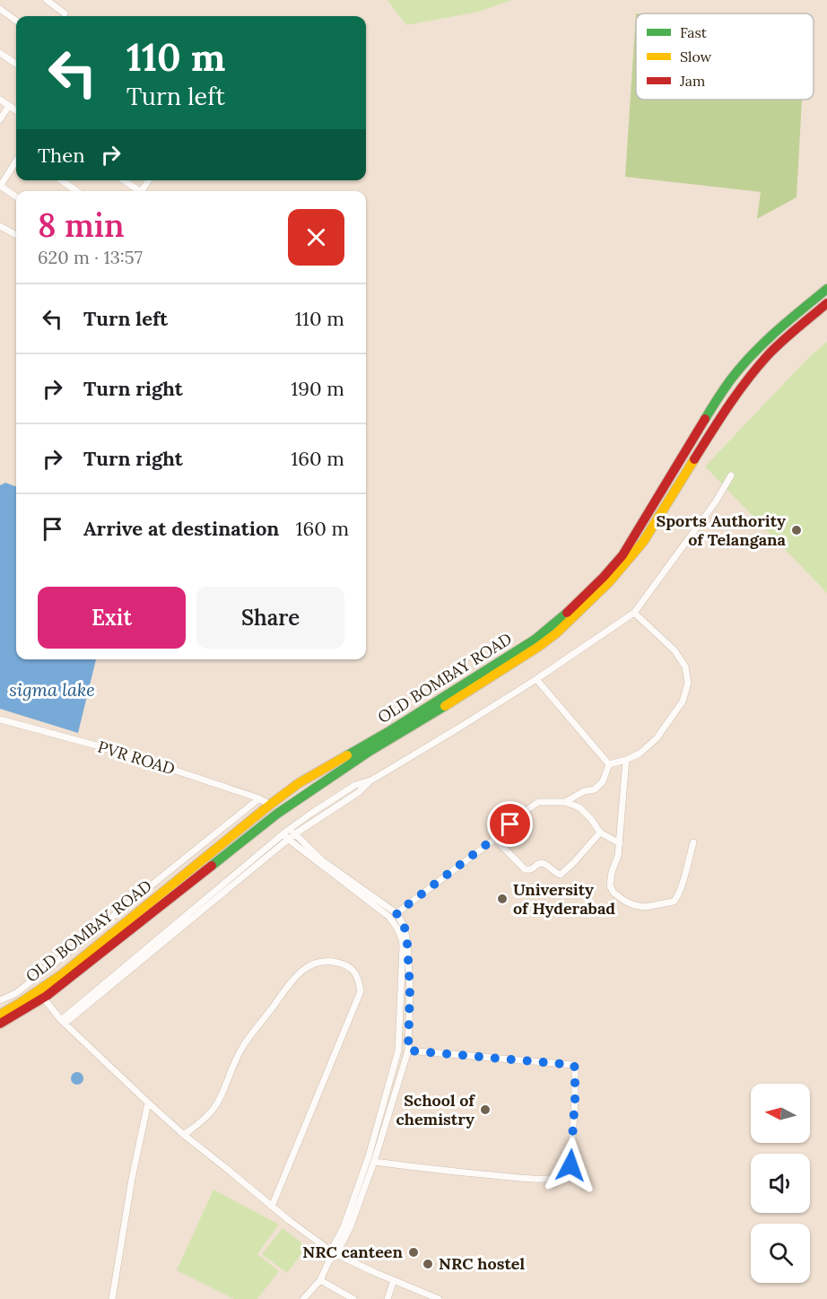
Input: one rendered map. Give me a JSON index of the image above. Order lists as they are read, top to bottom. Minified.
{"streets":{"main road":["OLD BOMBAY ROAD"],"street":["PVR ROAD"]},"crossings":[["OLD BOMBAY ROAD","PVR ROAD"]],"water":["sigma lake"],"places":["Sports Authority of Telangana","University of Hyderabad","School of chemistry","NRC canteen","NRC hostel"],"legend":["Fast","Slow","Jam"],"north":"left","page":{"turn":["110 m","Turn left"],"then":"Then","heading":["8 min","620 m · 13:57"],"list":[{"name":"Turn left","value":"110 m"},{"name":"Turn right","value":"190 m"},{"name":"Turn right","value":"160 m"},{"name":"Arrive at destination","value":"160 m"}],"buttons":["Exit","Share"]}}
